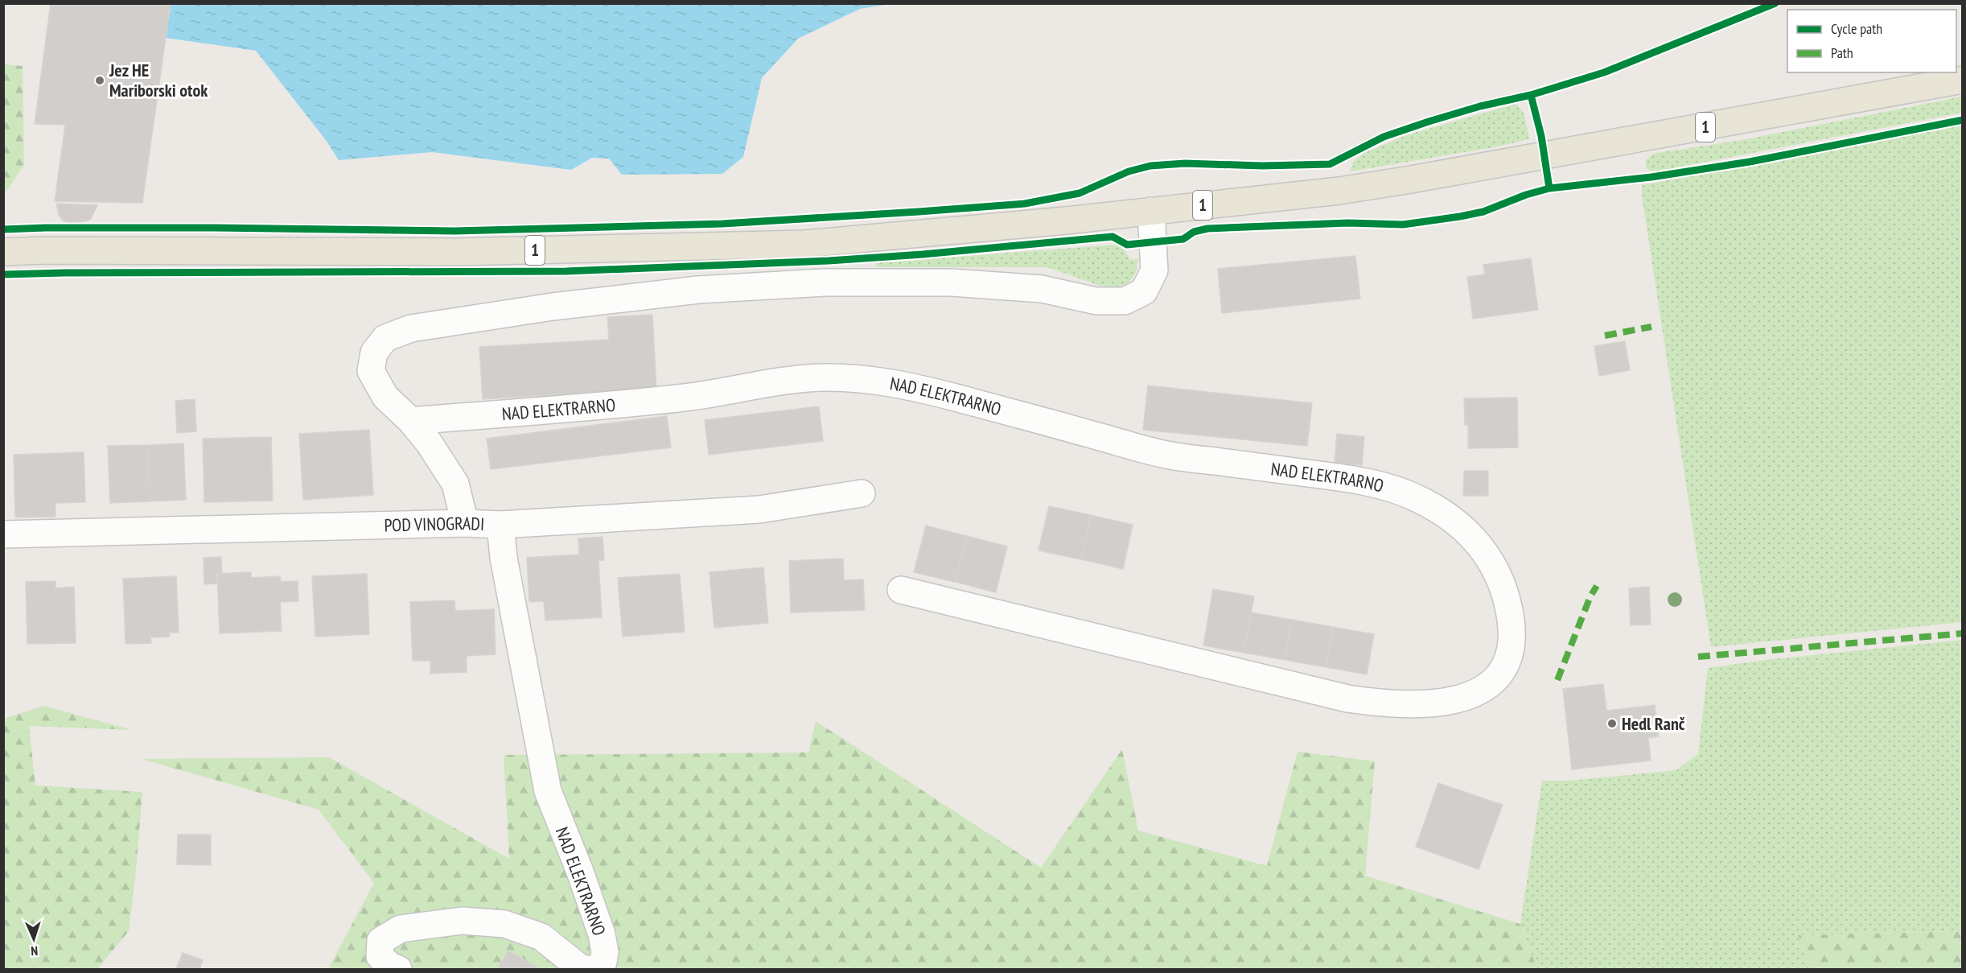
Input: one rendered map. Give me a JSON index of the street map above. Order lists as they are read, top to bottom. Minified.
{"streets":{"main road":["1"],"street":["NAD ELEKTRARNO","POD VINOGRADI"]},"crossings":[["NAD ELEKTRARNO","POD VINOGRADI"]],"places":["Jez HE Mariborski otok","Hedl Ranč"],"legend":["Cycle path","Path"],"north":"bottom"}
